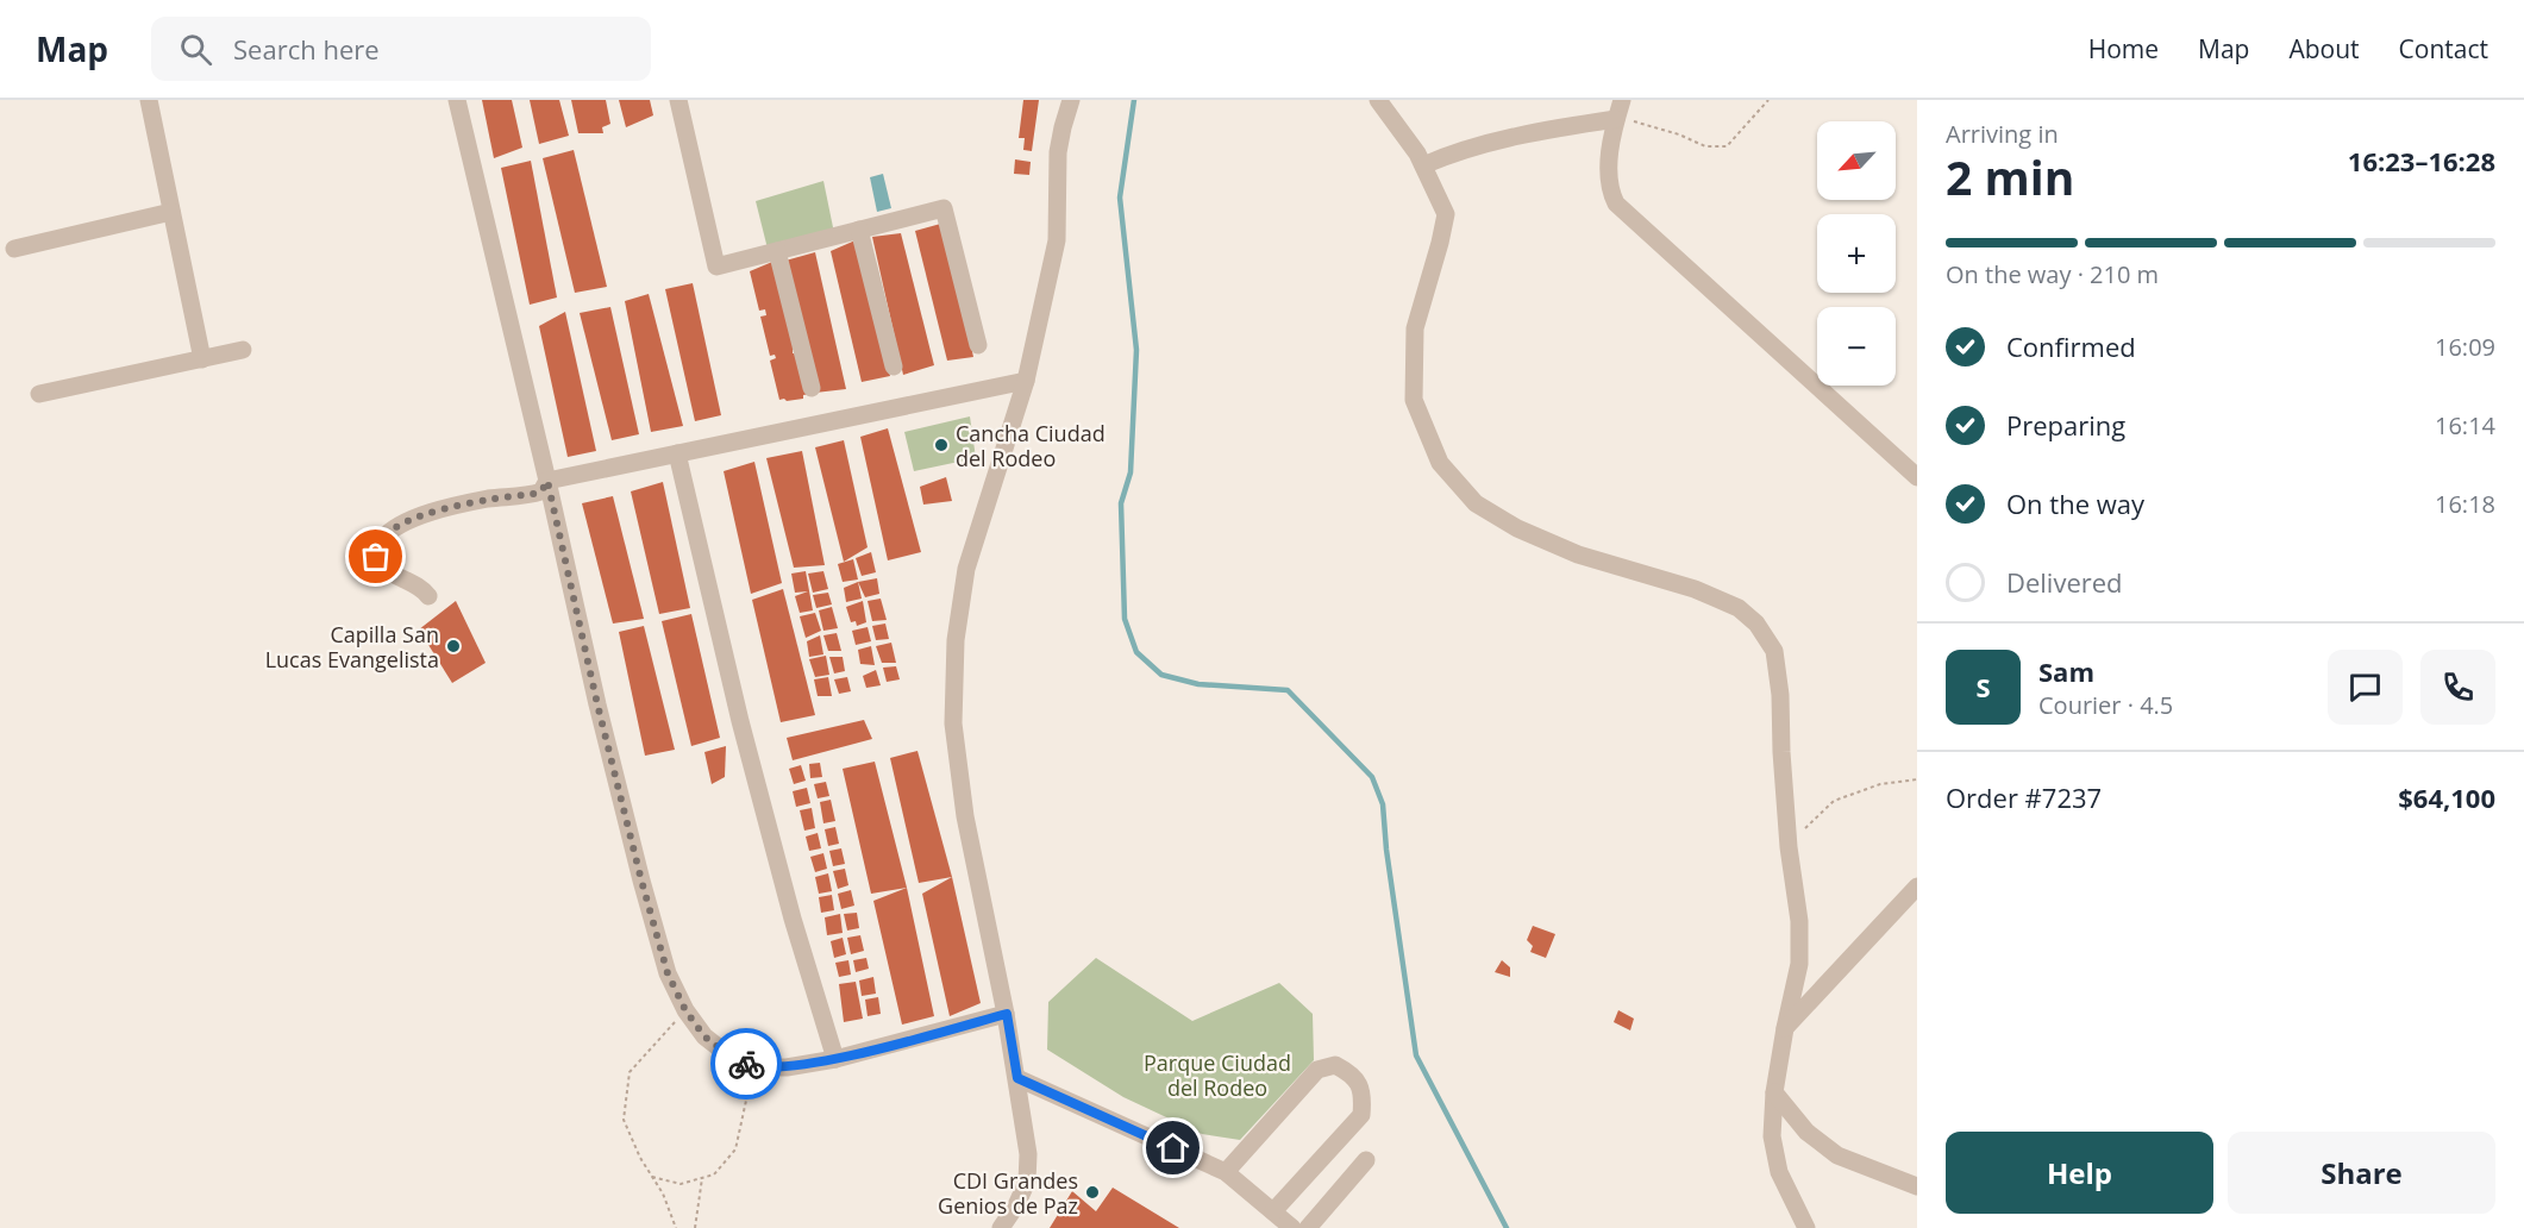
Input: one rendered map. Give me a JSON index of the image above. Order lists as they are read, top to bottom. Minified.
{"parks":["Parque Ciudad del Rodeo"],"places":["Cancha Ciudad del Rodeo","Capilla San Lucas Evangelista","CDI Grandes Genios de Paz"],"north":"bottom left","page":{"header":"Map","search":"Search here","nav":["Home","Map","About","Contact"],"heading":["2 min","Arriving in","16:23–16:28"],"panel":["Sam","Courier · 4.5","Order #7237","$64,100"],"map_buttons":["+","−"],"bar":"On the way · 210 m","list":[["Confirmed","16:09"],["Preparing","16:14"],["On the way","16:18"],"Delivered"],"round":"S","buttons":["Help","Share"]}}
